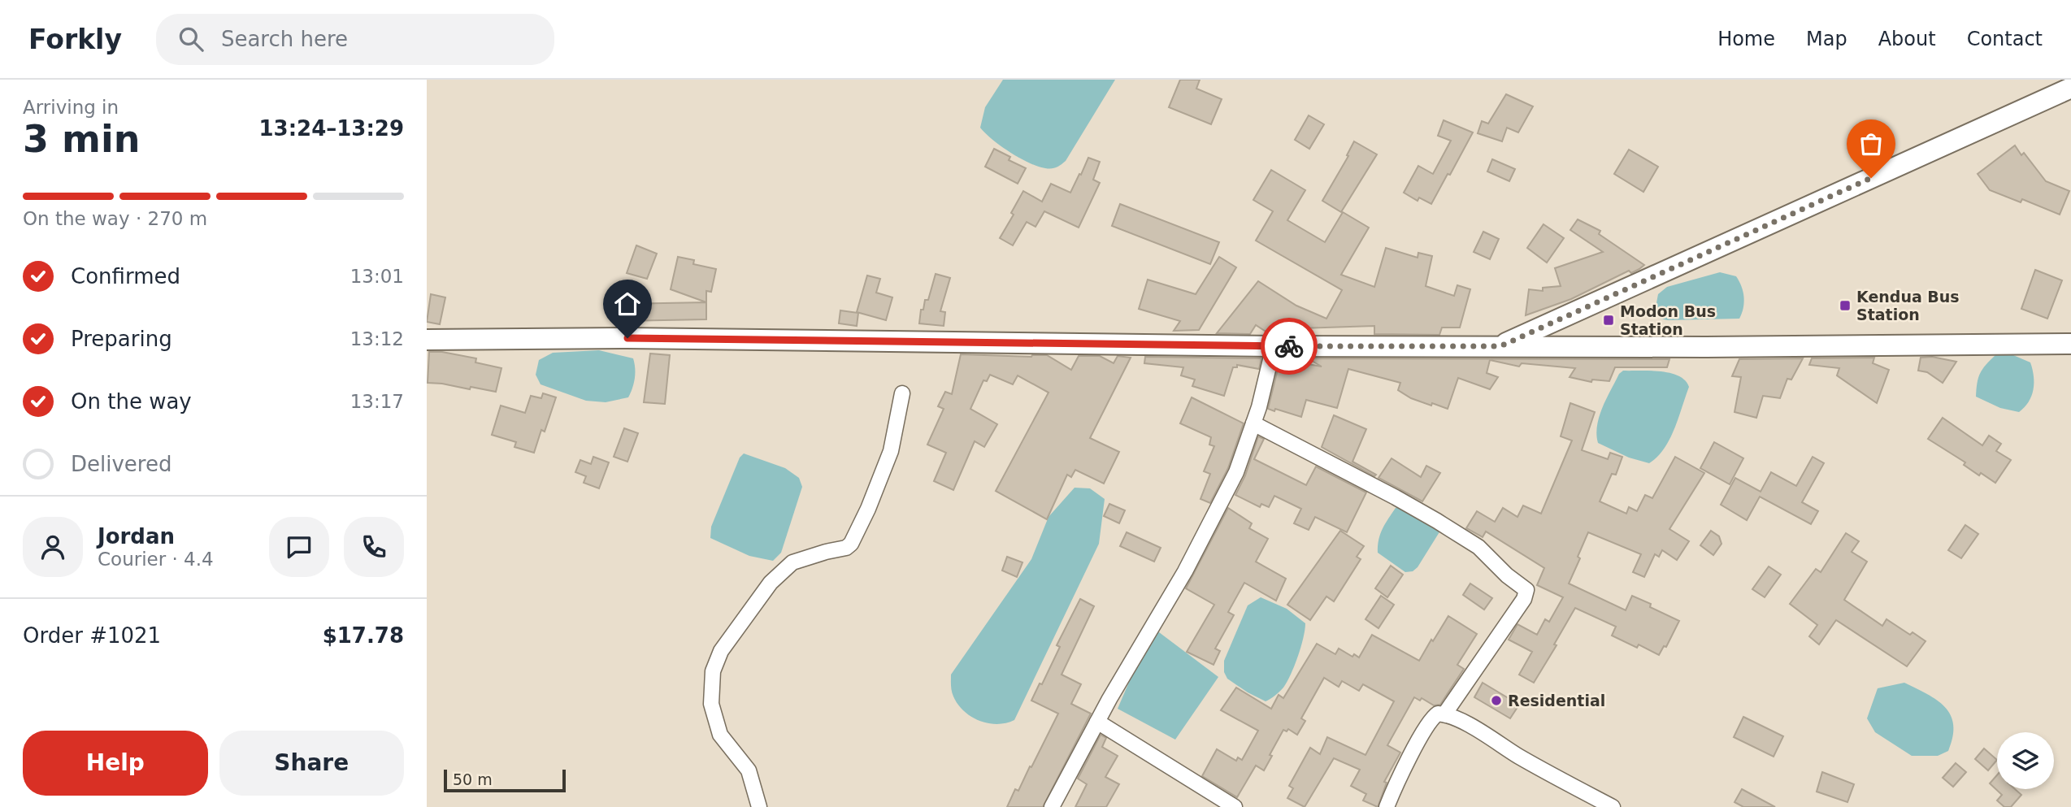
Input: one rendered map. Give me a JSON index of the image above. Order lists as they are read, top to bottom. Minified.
{"places":{"transit":["Kendua Bus Station","Modon Bus Station"],"other":["Residential"]},"scale_bar":"50 m","page":{"header":"Forkly","search":"Search here","nav":["Home","Map","About","Contact"],"heading":["3 min","Arriving in","13:24–13:29"],"panel":["Jordan","Courier · 4.4","Order #1021","$17.78"],"bar":"On the way · 270 m","list":[["Confirmed","13:01"],["Preparing","13:12"],["On the way","13:17"],"Delivered"],"buttons":["Help","Share"],"scale":"50 m"}}
